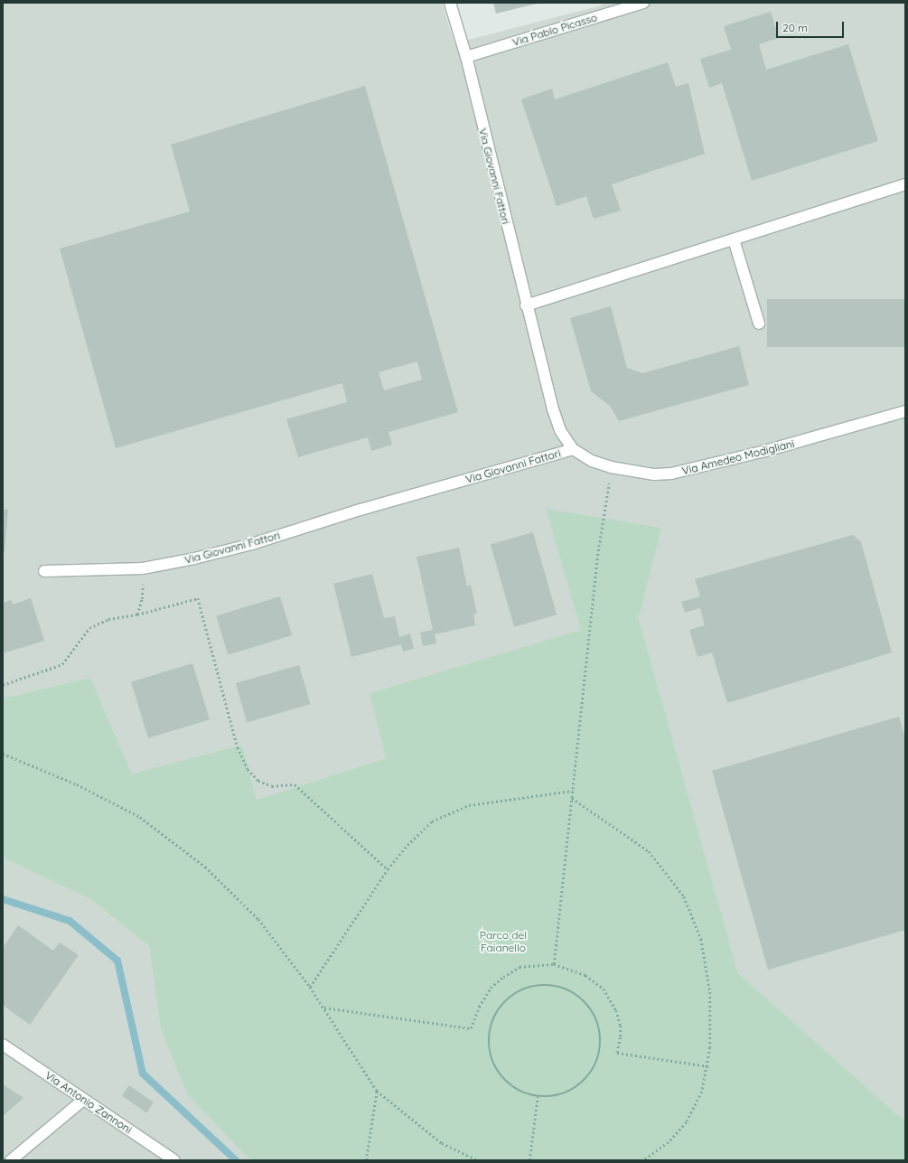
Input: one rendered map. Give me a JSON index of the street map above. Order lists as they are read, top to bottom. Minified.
{"streets":{"street":["Via Pablo Picasso","Via Giovanni Fattori","Via Amedeo Modigliani","Via Antonio Zannoni"]},"crossings":[["Via Pablo Picasso","Via Giovanni Fattori"],["Via Giovanni Fattori","Via Amedeo Modigliani"]],"parks":["Parco del Faianello"],"scale_bar":"20 m"}
